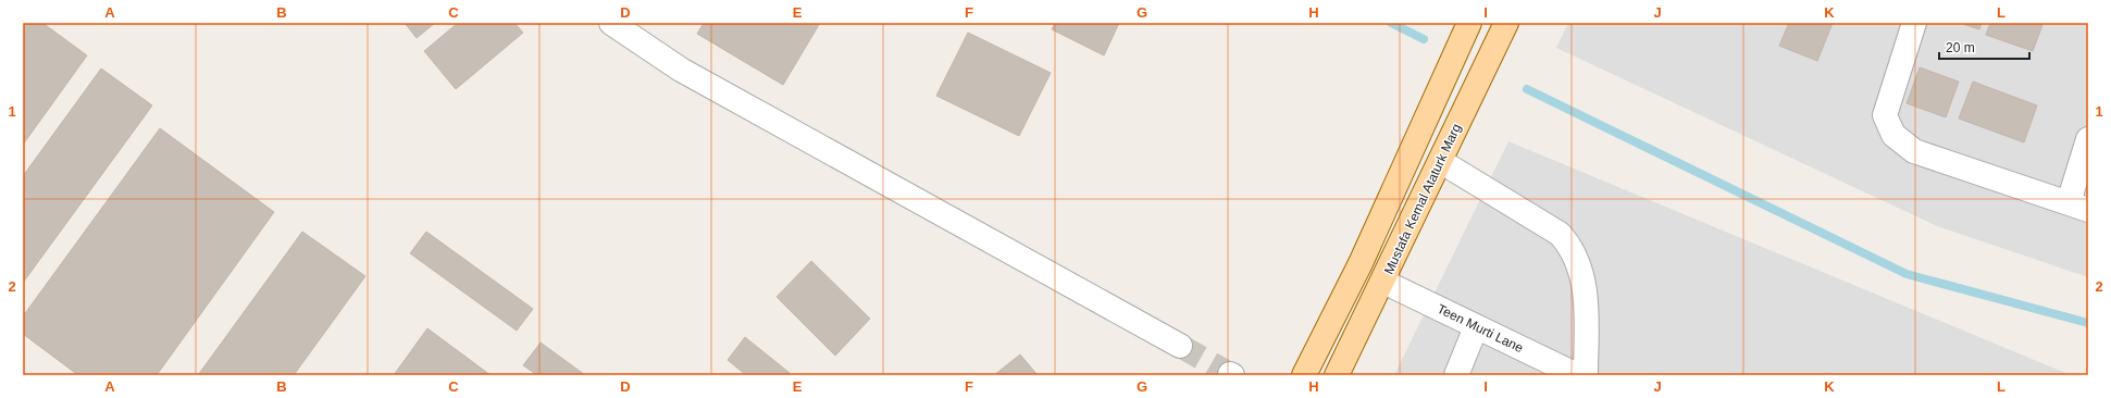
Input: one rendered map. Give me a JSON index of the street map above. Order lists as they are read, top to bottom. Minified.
{"streets":{"main road":["Mustafa Kemal Ataturk Marg"],"street":["Teen Murti Lane"]},"crossings":[["Mustafa Kemal Ataturk Marg","Teen Murti Lane"]],"scale_bar":"20 m","grid":{"columns":["A","B","C","D","E","F","G","H","I","J","K","L"],"rows":["1","2"]}}
